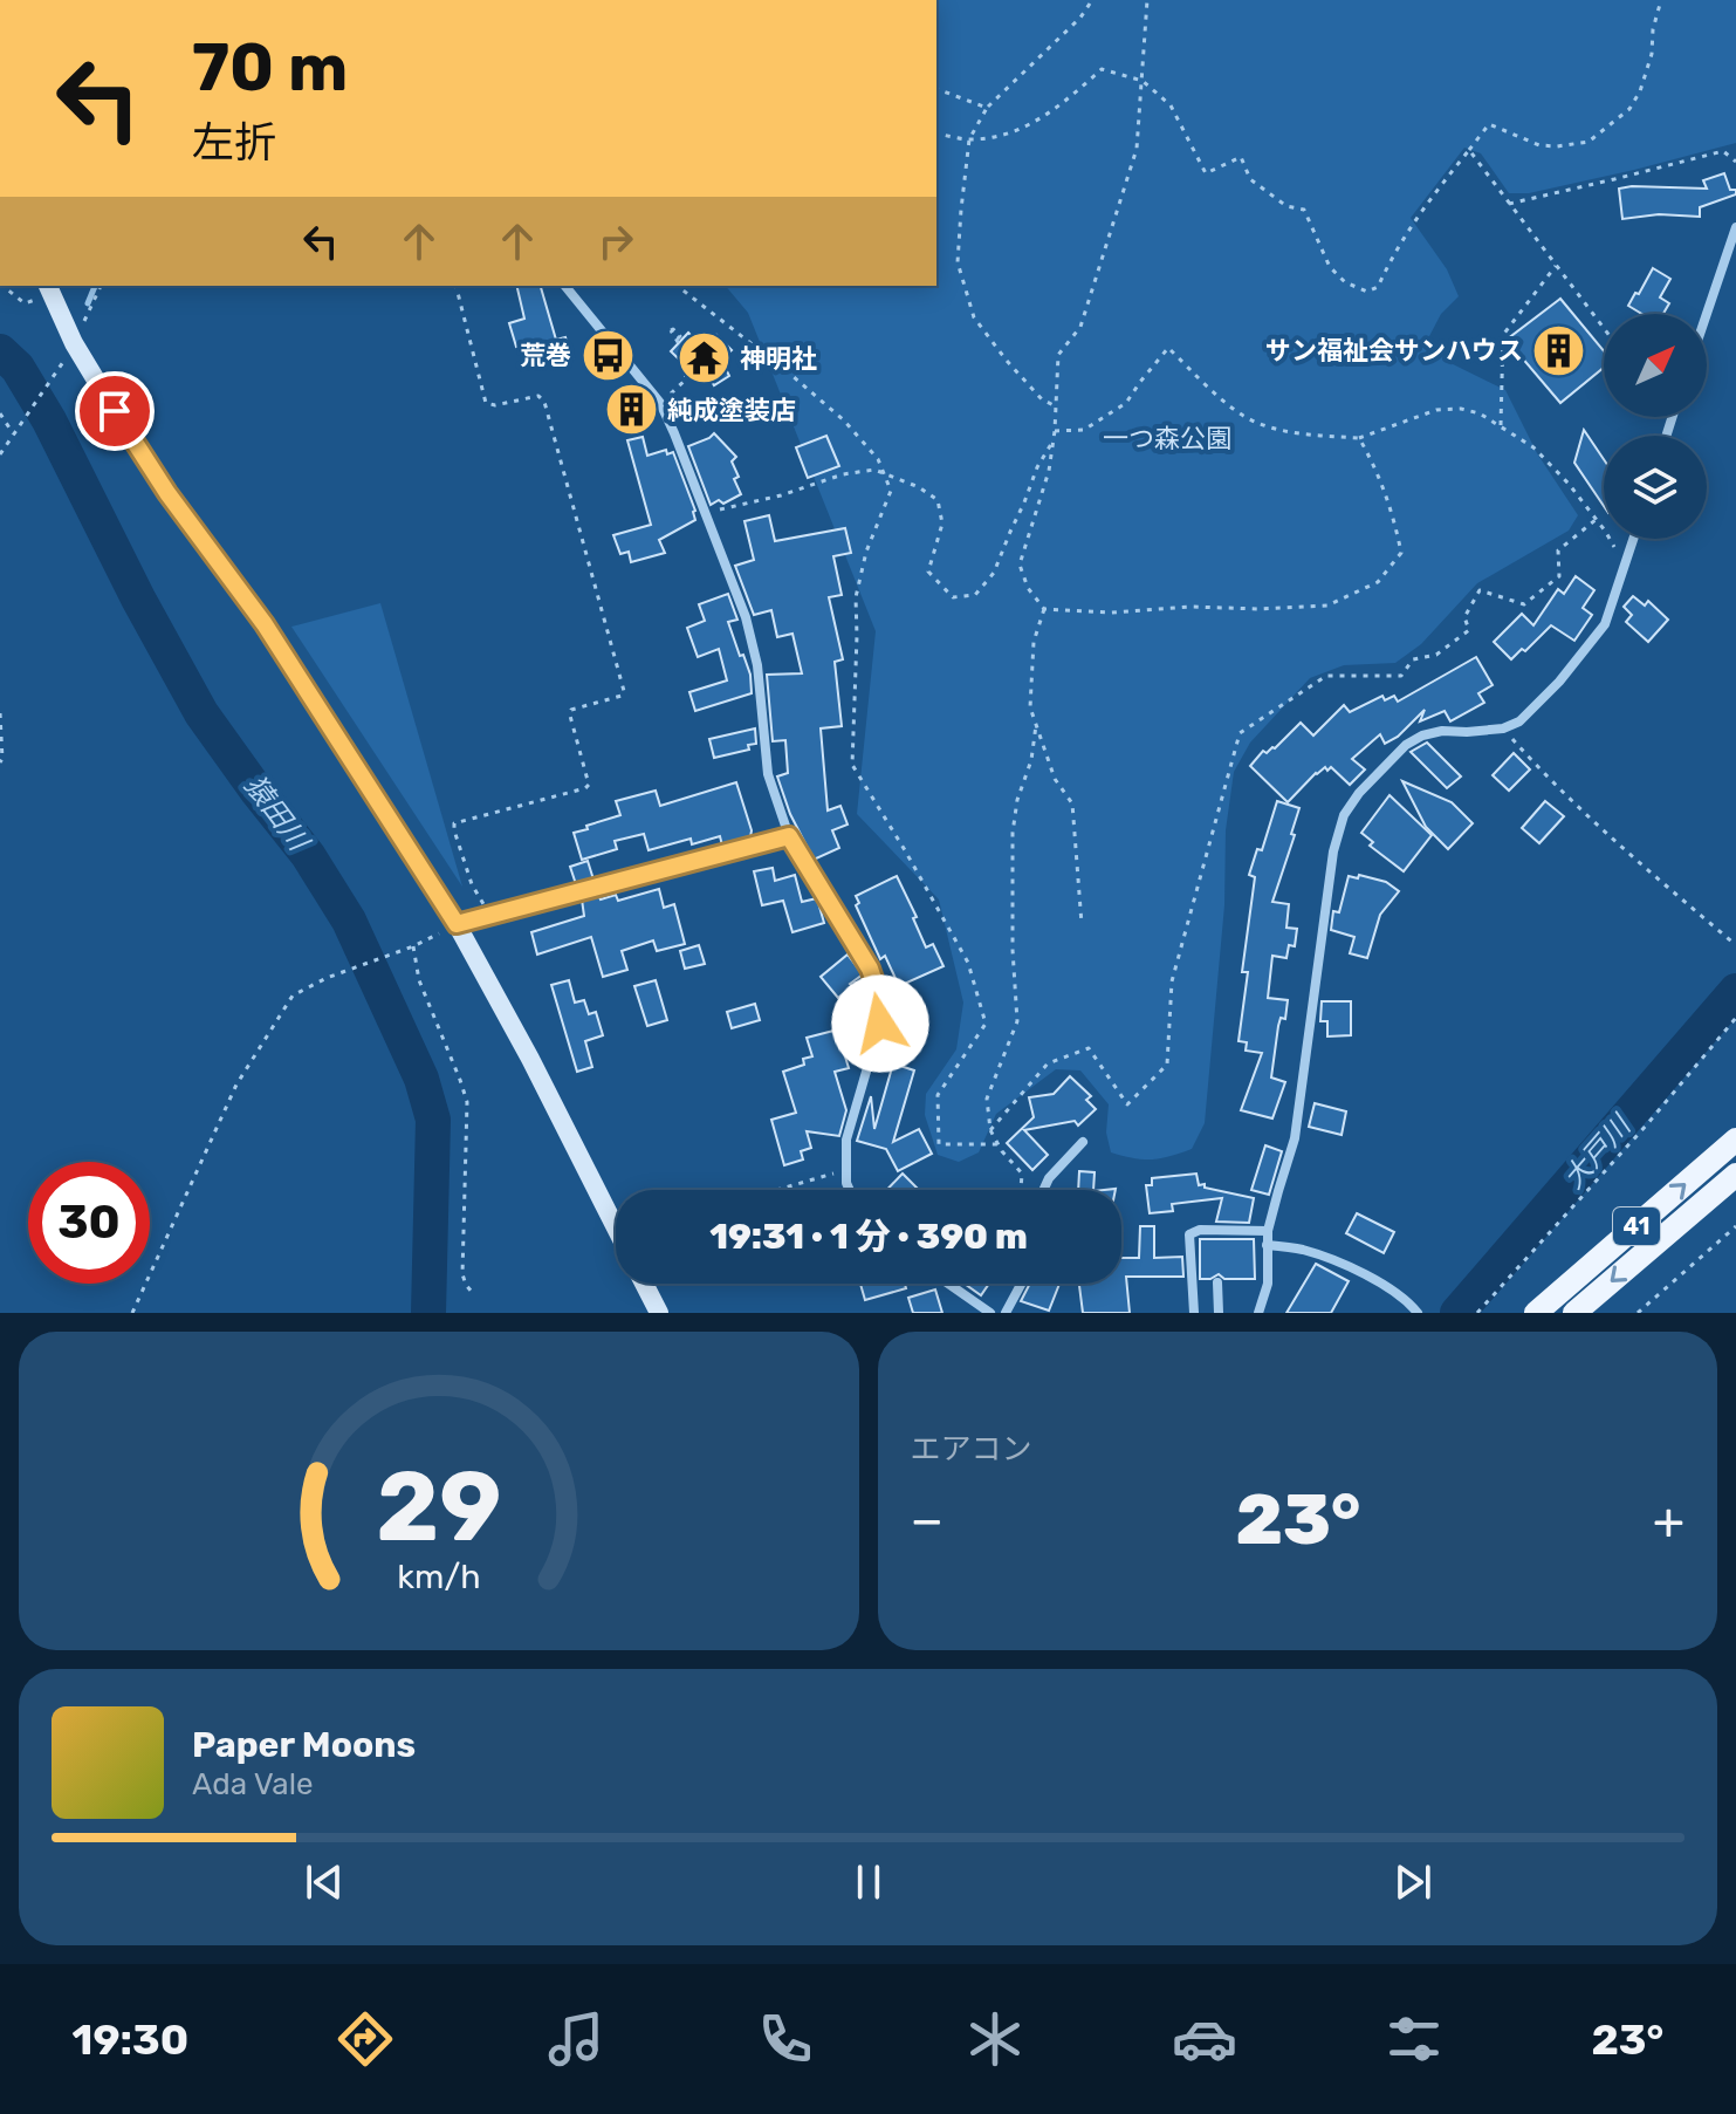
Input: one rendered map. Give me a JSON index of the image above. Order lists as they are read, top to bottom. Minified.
{"streets":{"main road":["41"]},"water":["猿田川","大戸川"],"parks":["一つ森公園"],"places":{"building":["サン福祉会サンハウス","純成塗装店"],"bus stop":["荒巻"],"temple":["神明社"]},"north":"top right","page":{"turn":["70 m","左折"],"limit":"30","trip":"19:31 · 1 分 · 390 m","tile":"エアコン","heat":["−","23°","+"],"song":["Paper Moons","Ada Vale"],"tabs":["19:30","23°"],"gauge":["29","km/h"]}}
